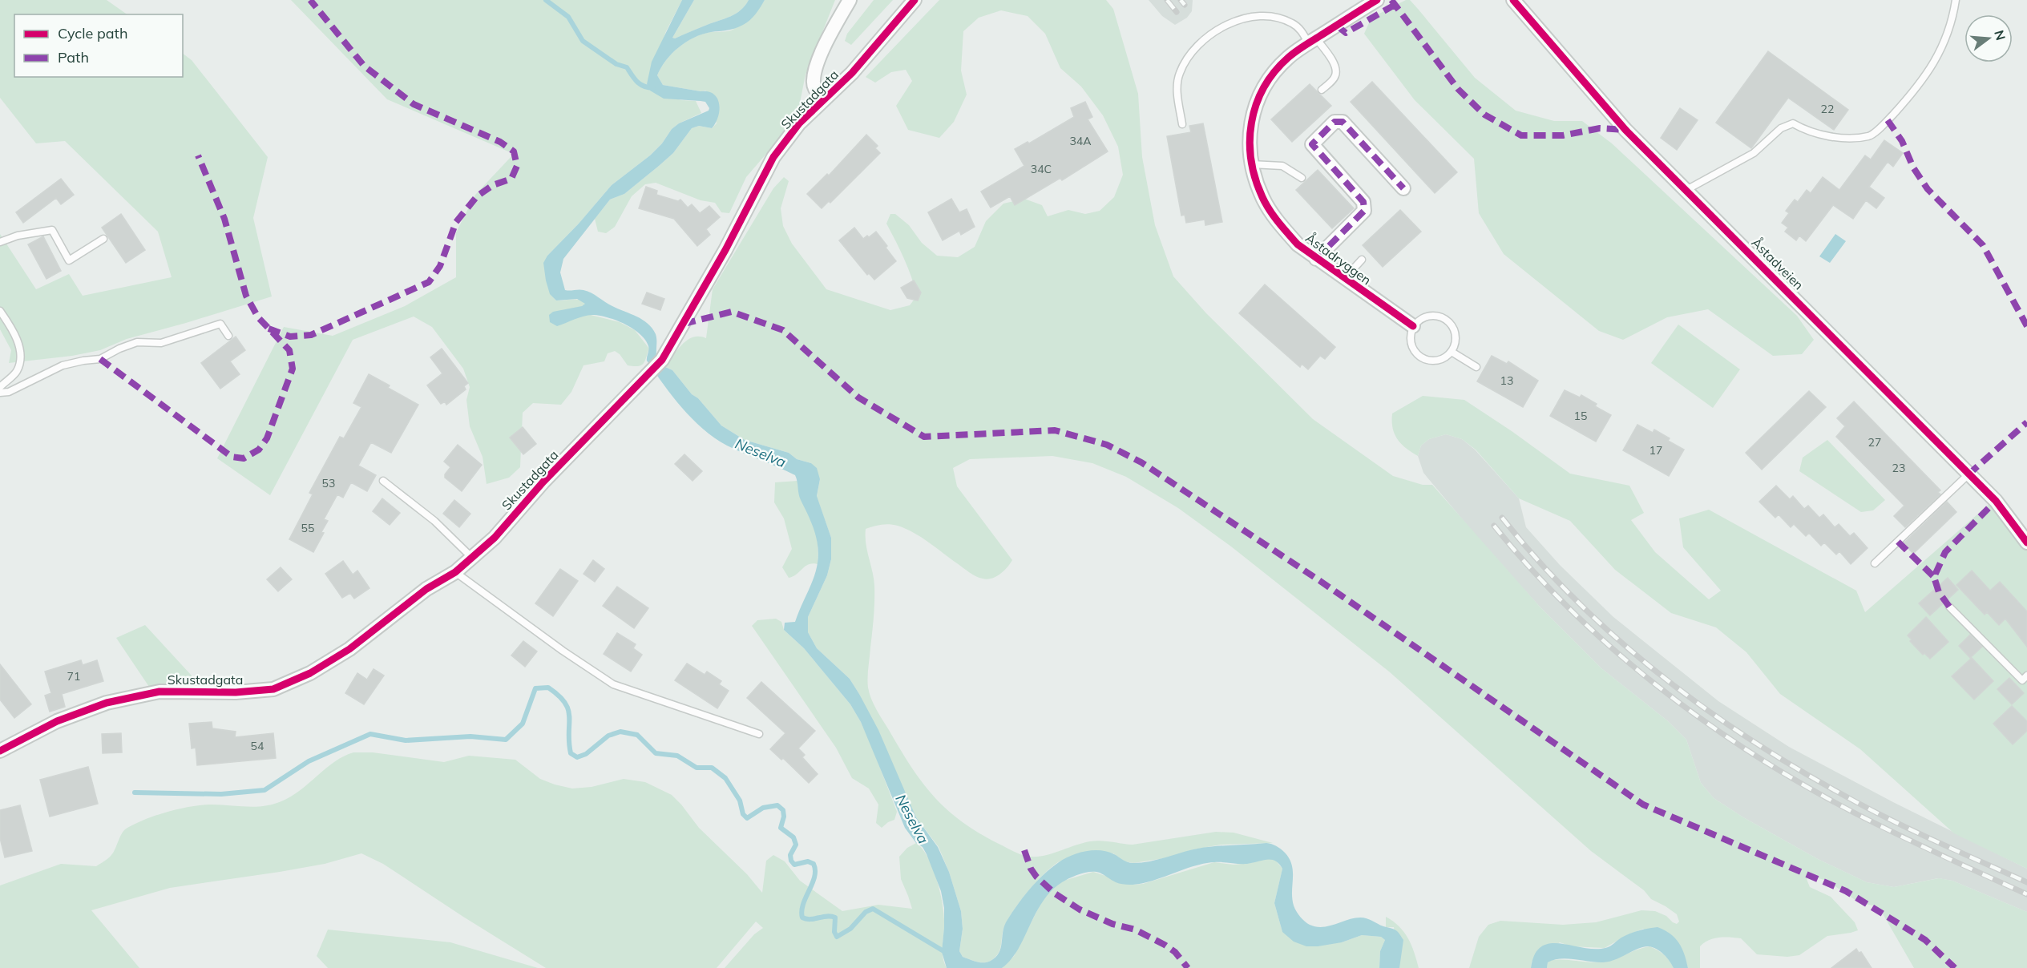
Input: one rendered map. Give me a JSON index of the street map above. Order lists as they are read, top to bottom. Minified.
{"streets":{"street":["Skustadgata","Åstadryggen","Åstadveien"]},"water":["Neselva"],"house_numbers":["22","34A","34C","13","15","27","17","23","53","55","71","54"],"legend":["Cycle path","Path"],"north":"right"}
